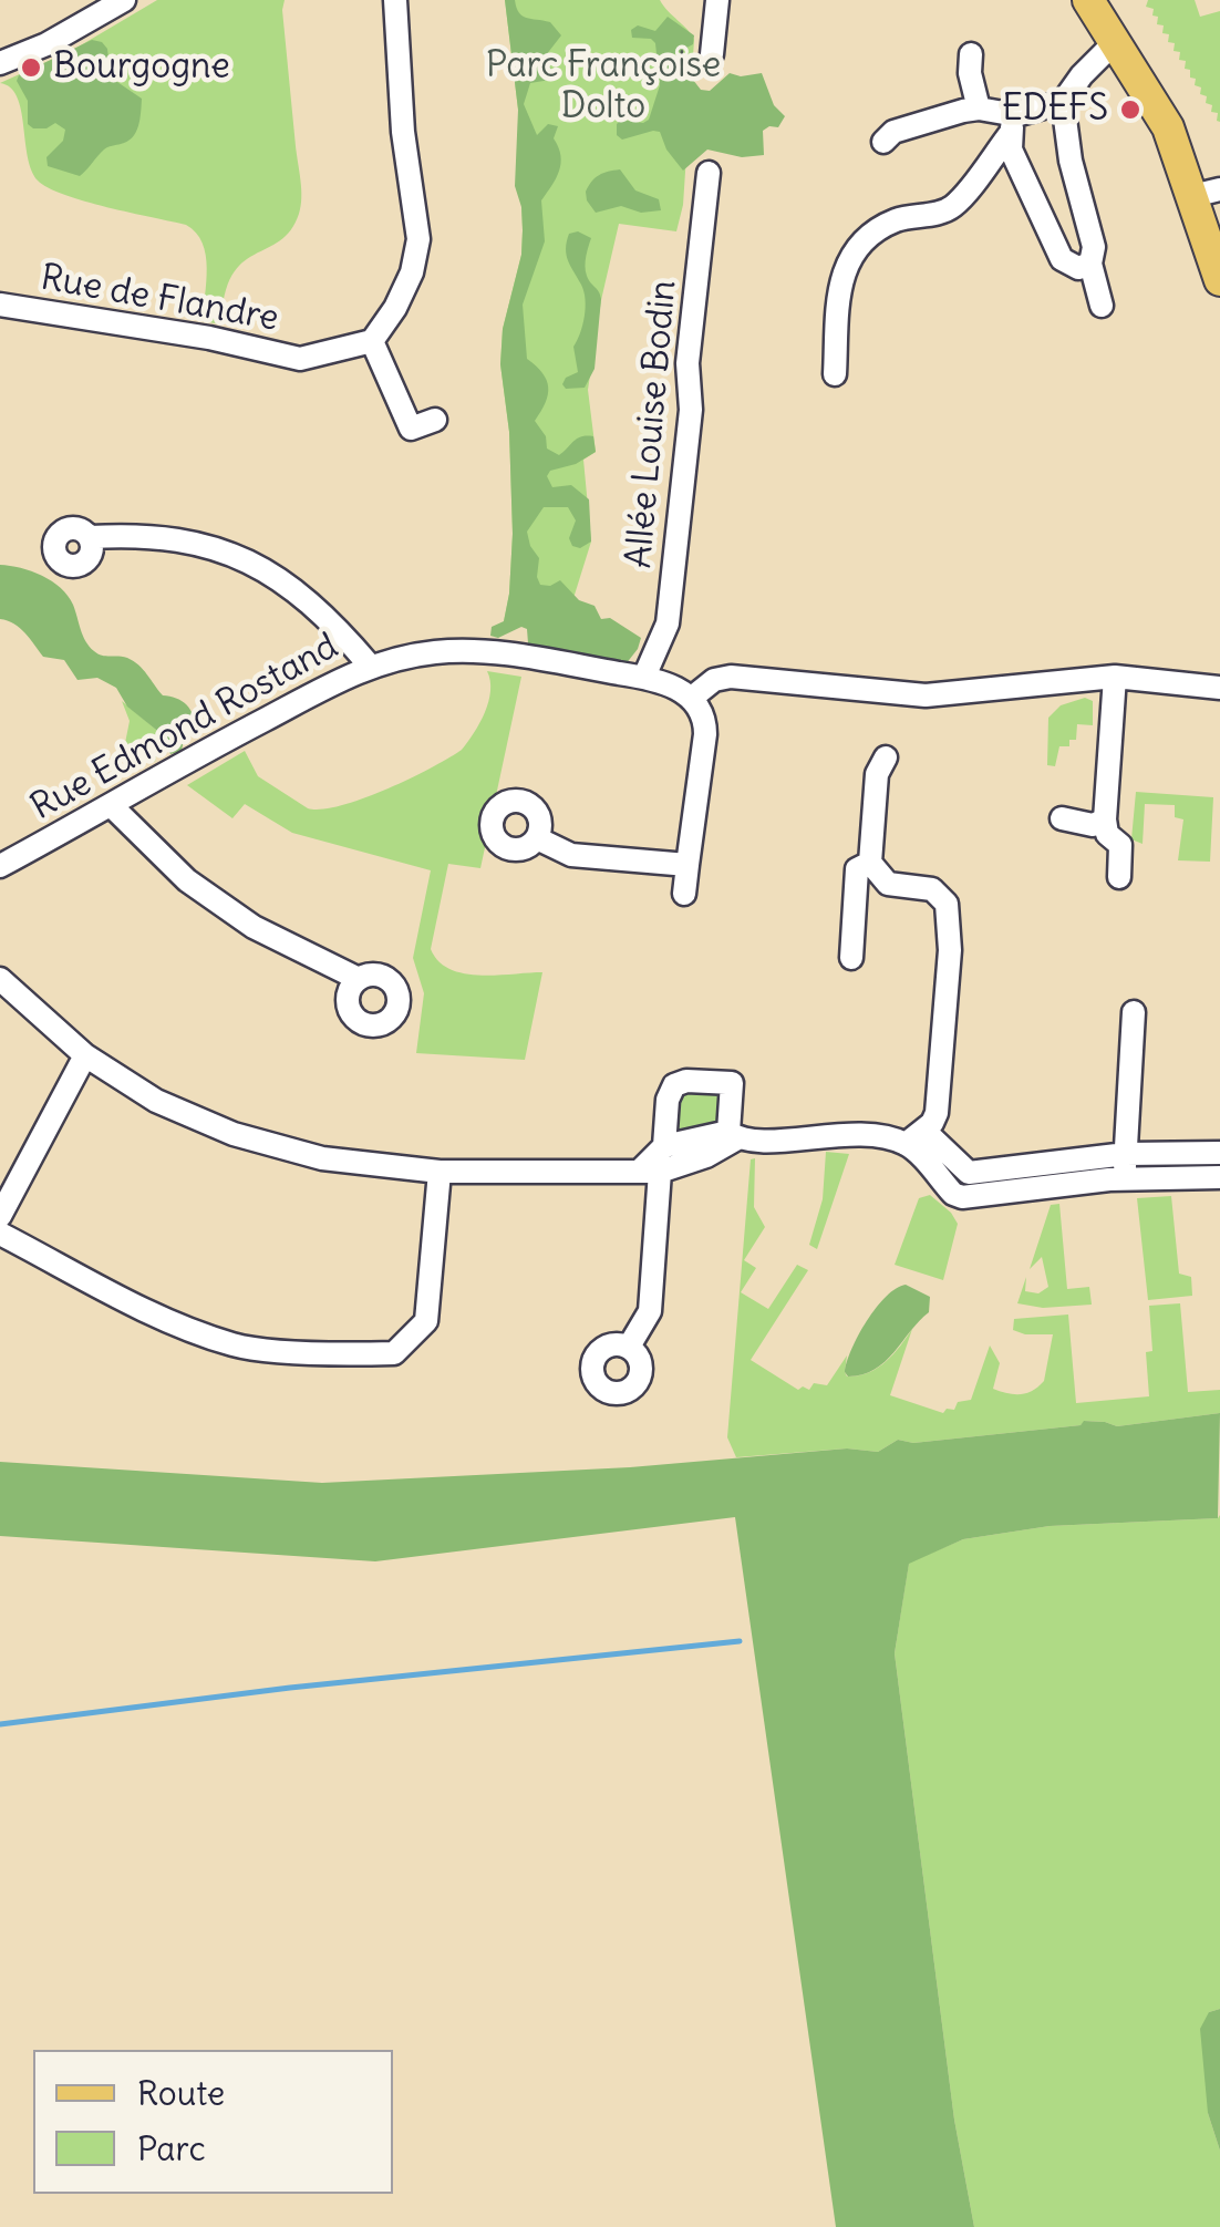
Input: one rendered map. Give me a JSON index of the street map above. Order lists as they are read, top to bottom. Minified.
{"streets":{"street":["Rue de Flandre","Allée Louise Bodin","Rue Edmond Rostand"]},"crossings":[["Allée Louise Bodin","Rue Edmond Rostand"]],"parks":["Parc Françoise Dolto"],"places":["Bourgogne","EDEFS"],"legend":["Route","Parc"]}
